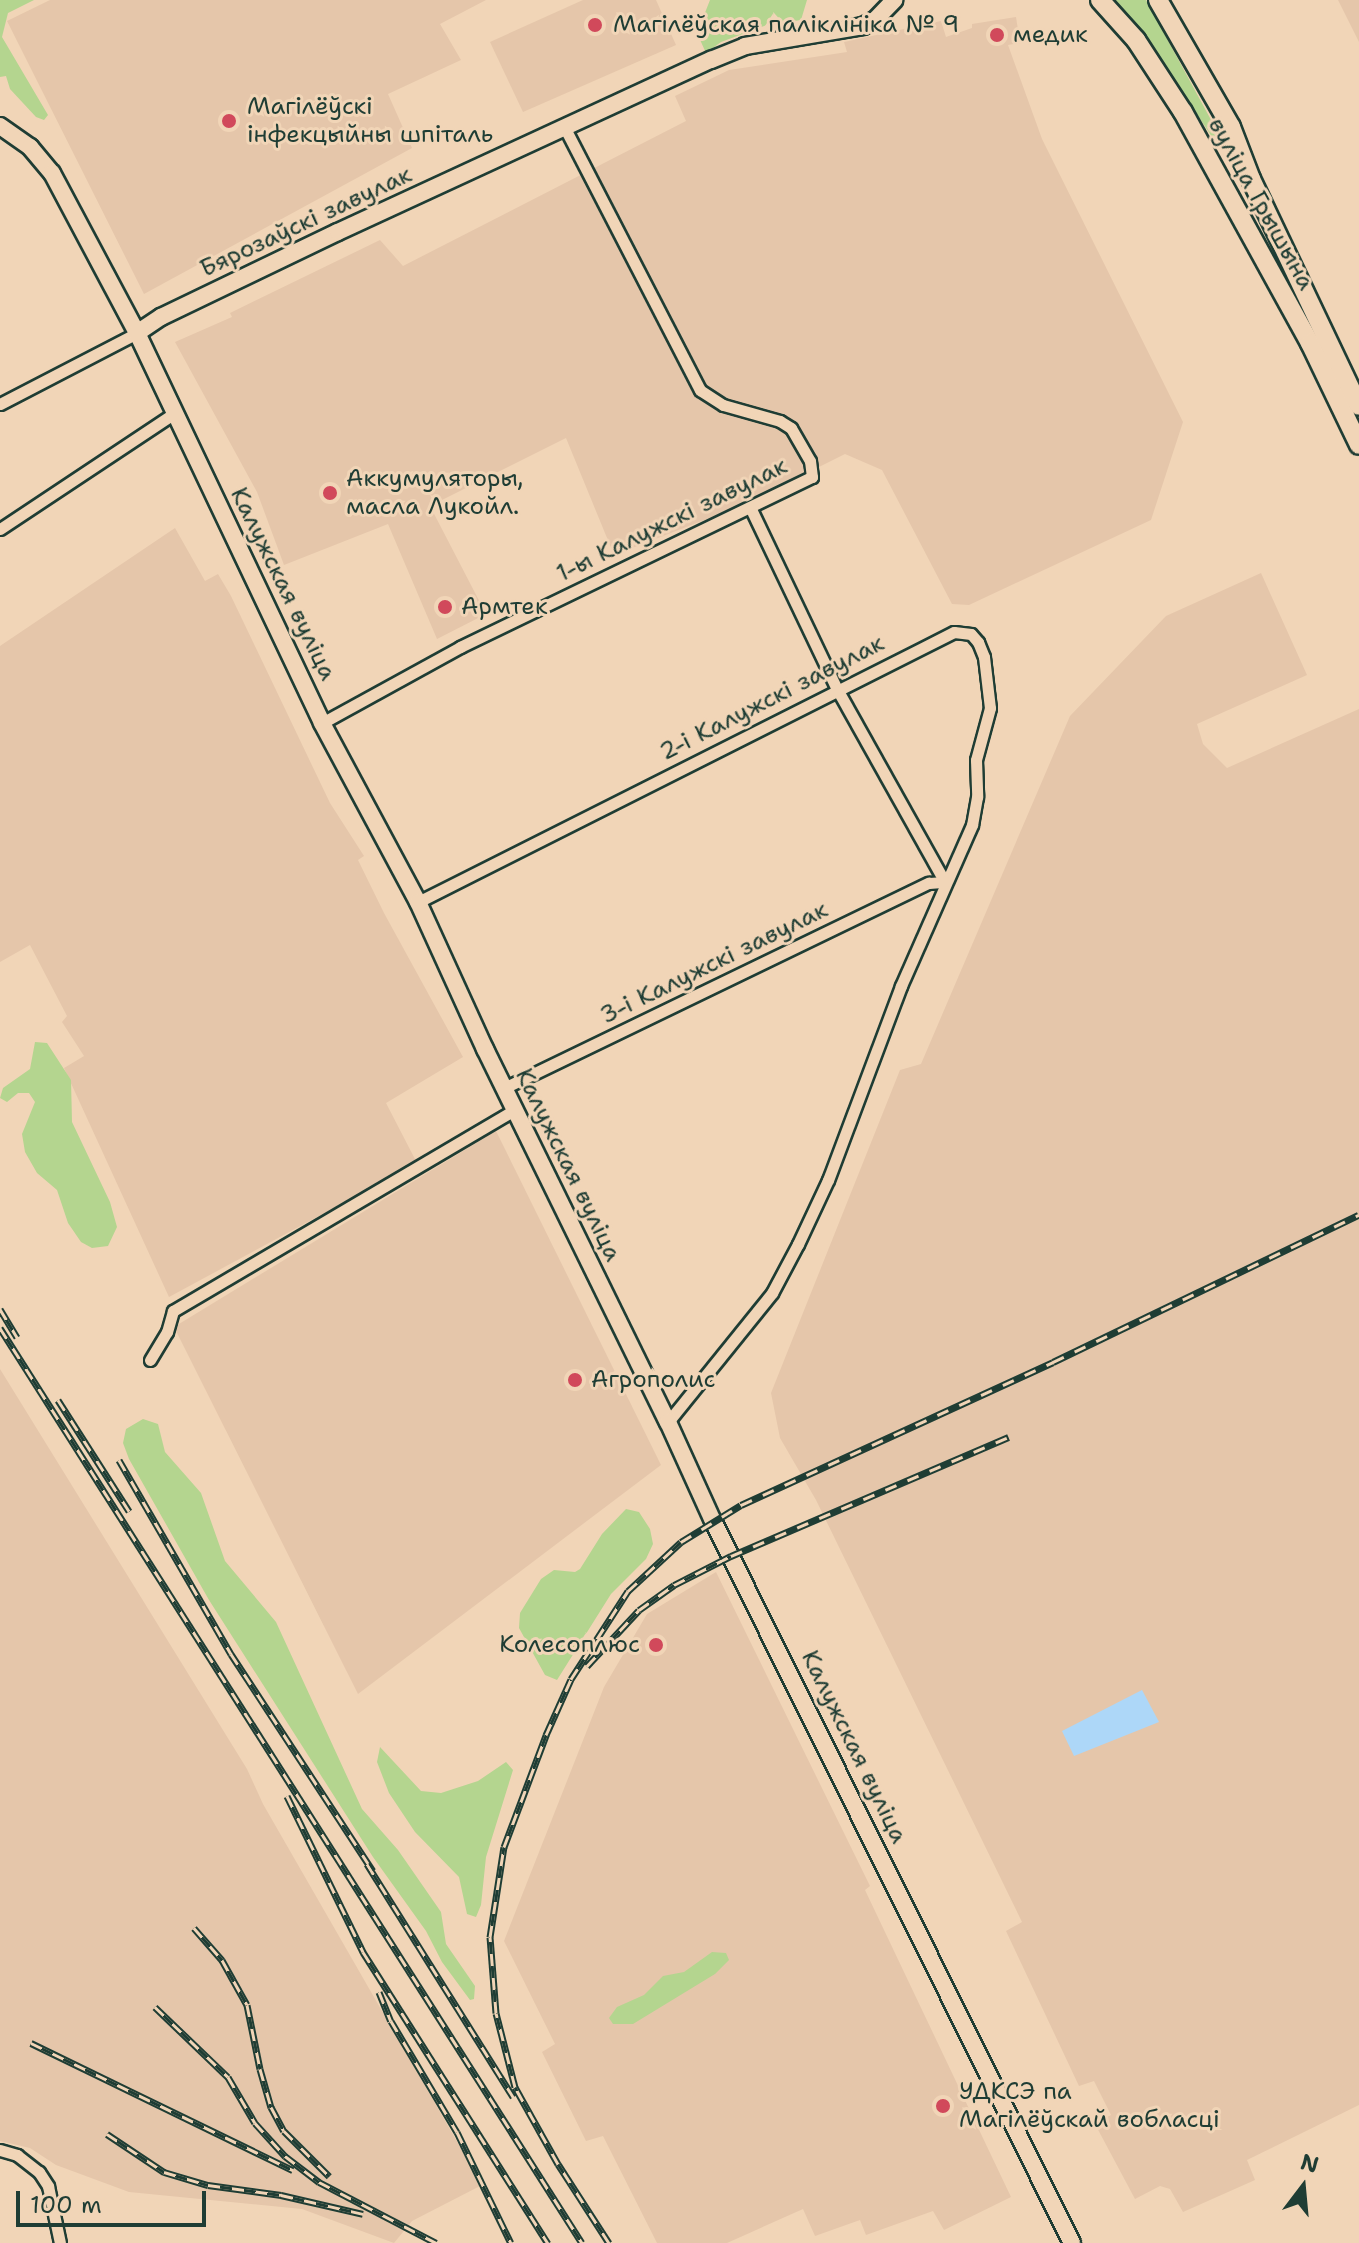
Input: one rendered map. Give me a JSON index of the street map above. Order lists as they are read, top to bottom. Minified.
{"streets":{"main road":["вуліца Грышына"],"street":["Бярозаўскі завулак","1-ы Калужскі завулак","Калужская вуліца","2-і Калужскі завулак","3-і Калужскі завулак"]},"crossings":[["Бярозаўскі завулак","1-ы Калужскі завулак"],["Бярозаўскі завулак","Калужская вуліца"],["1-ы Калужскі завулак","Калужская вуліца"],["Калужская вуліца","2-і Калужскі завулак"],["Калужская вуліца","3-і Калужскі завулак"],["2-і Калужскі завулак","3-і Калужскі завулак"]],"places":["Магілёўская паліклініка № 9","медик","Магілёўскі інфекцыйны шпіталь","Аккумуляторы, масла Лукойл.","Армтек","Агрополис","Колесоплюс","УДКСЭ па Магілёўскай вобласці"],"scale_bar":"100 m","north":"top"}
